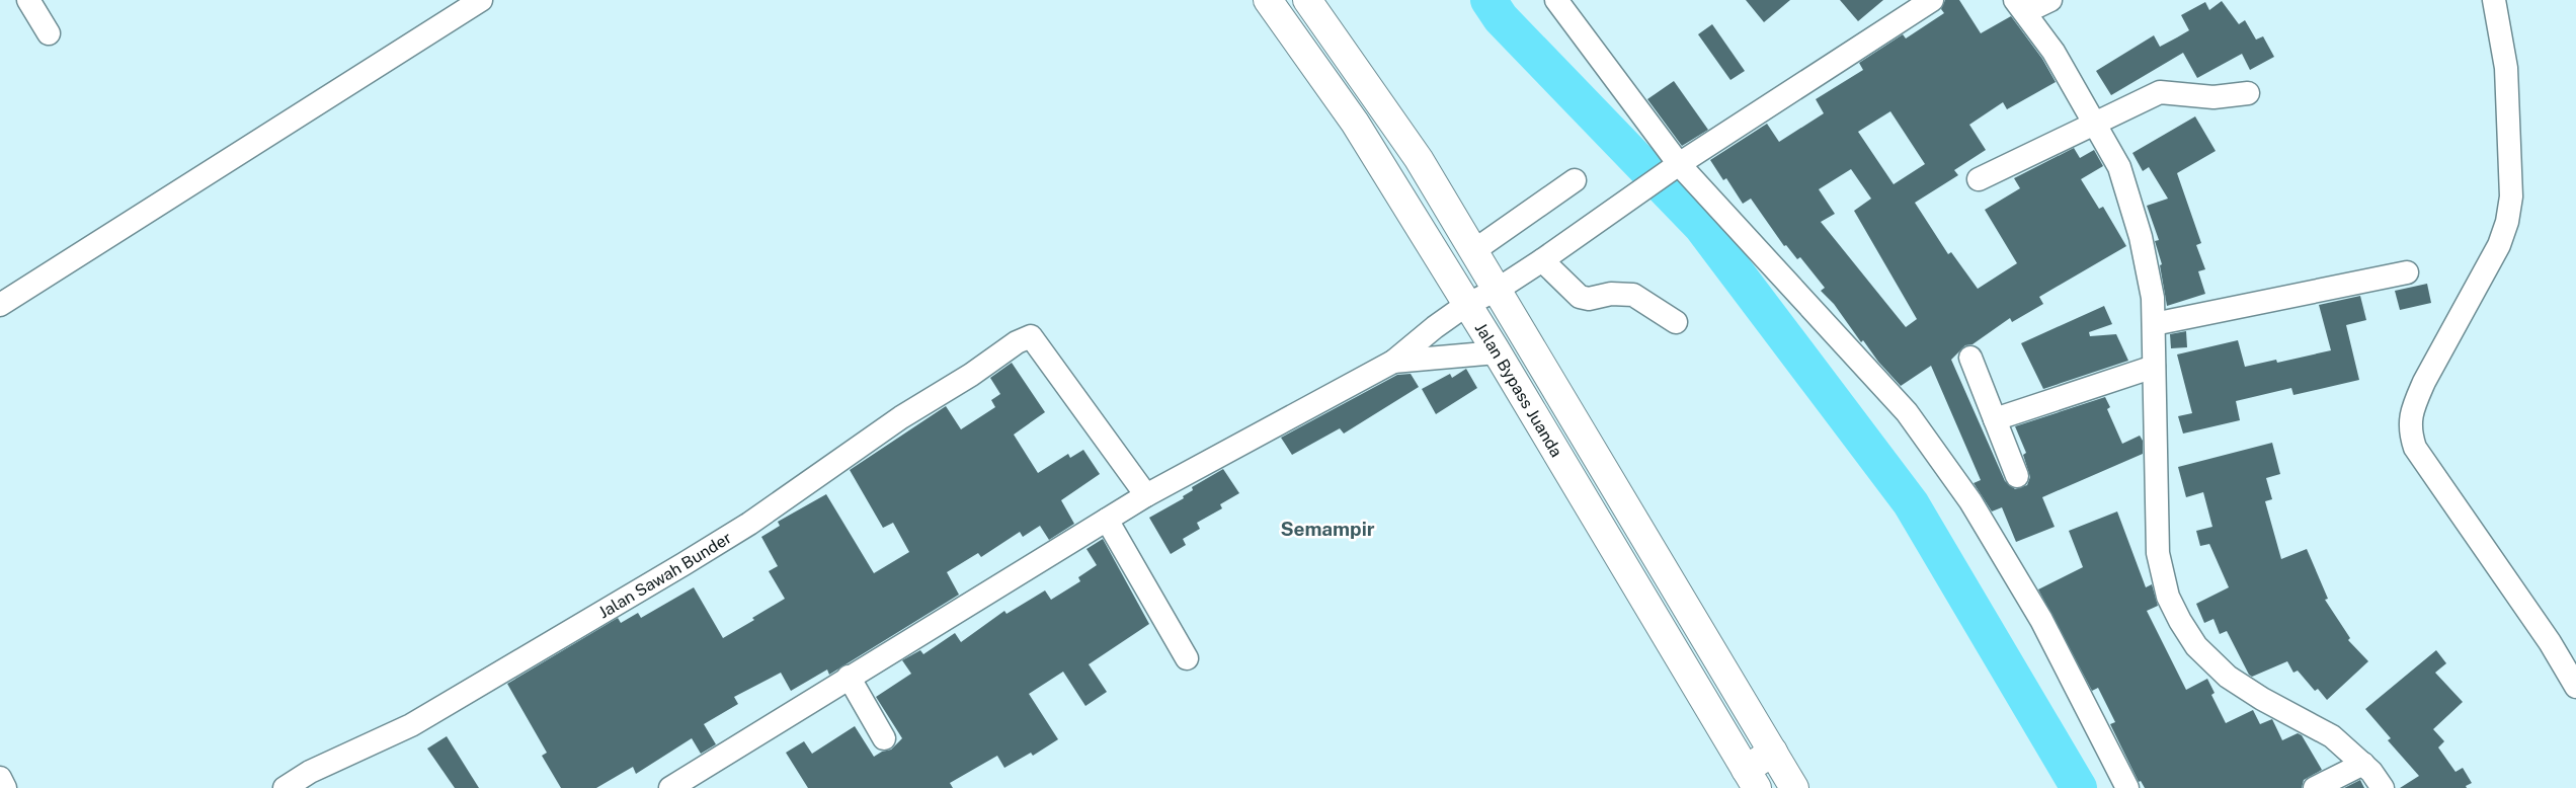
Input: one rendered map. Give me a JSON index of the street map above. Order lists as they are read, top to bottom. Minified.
{"streets":{"main road":["Jalan Bypass Juanda"],"street":["Jalan Sawah Bunder"]},"districts":["Semampir"]}
